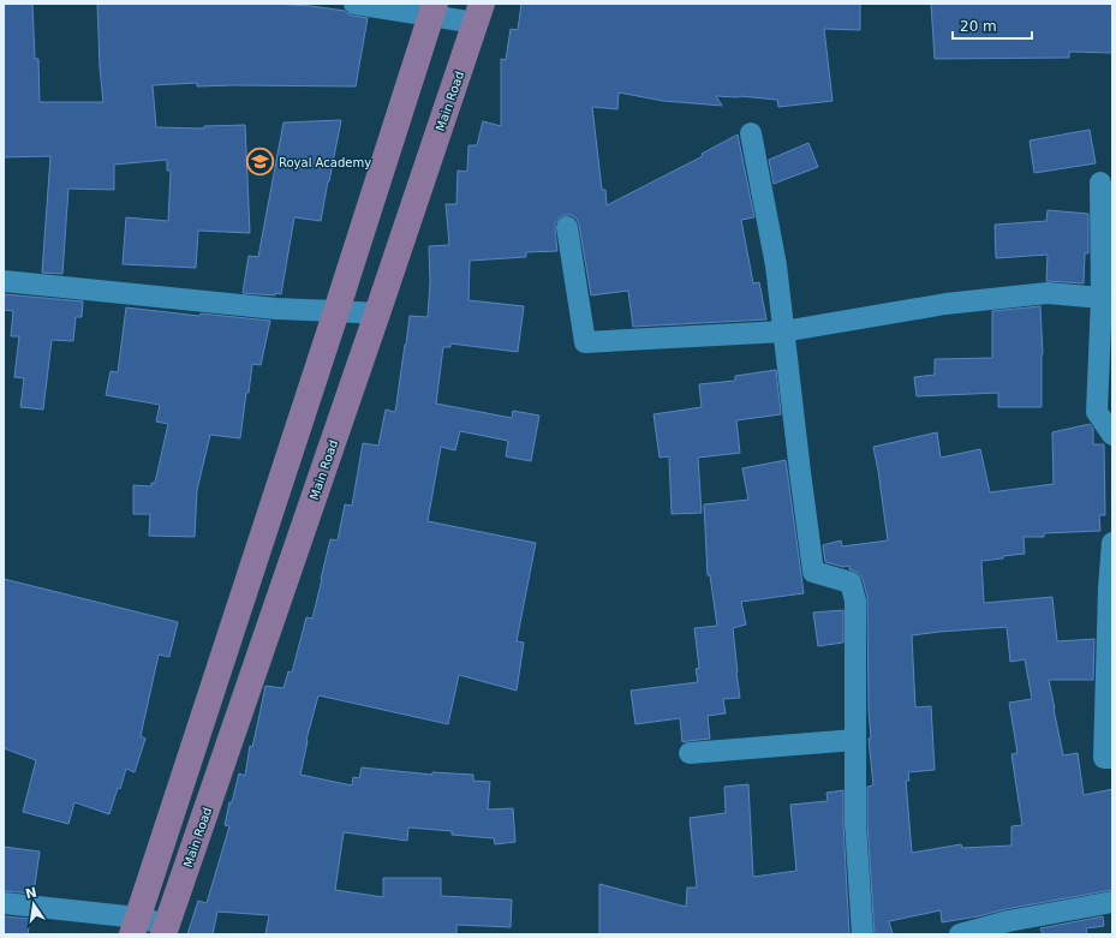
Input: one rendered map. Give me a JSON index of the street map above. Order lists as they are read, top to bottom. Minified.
{"streets":{"main road":["Main Road"]},"places":{"school or university":["Royal Academy"]},"scale_bar":"20 m","north":"top"}
